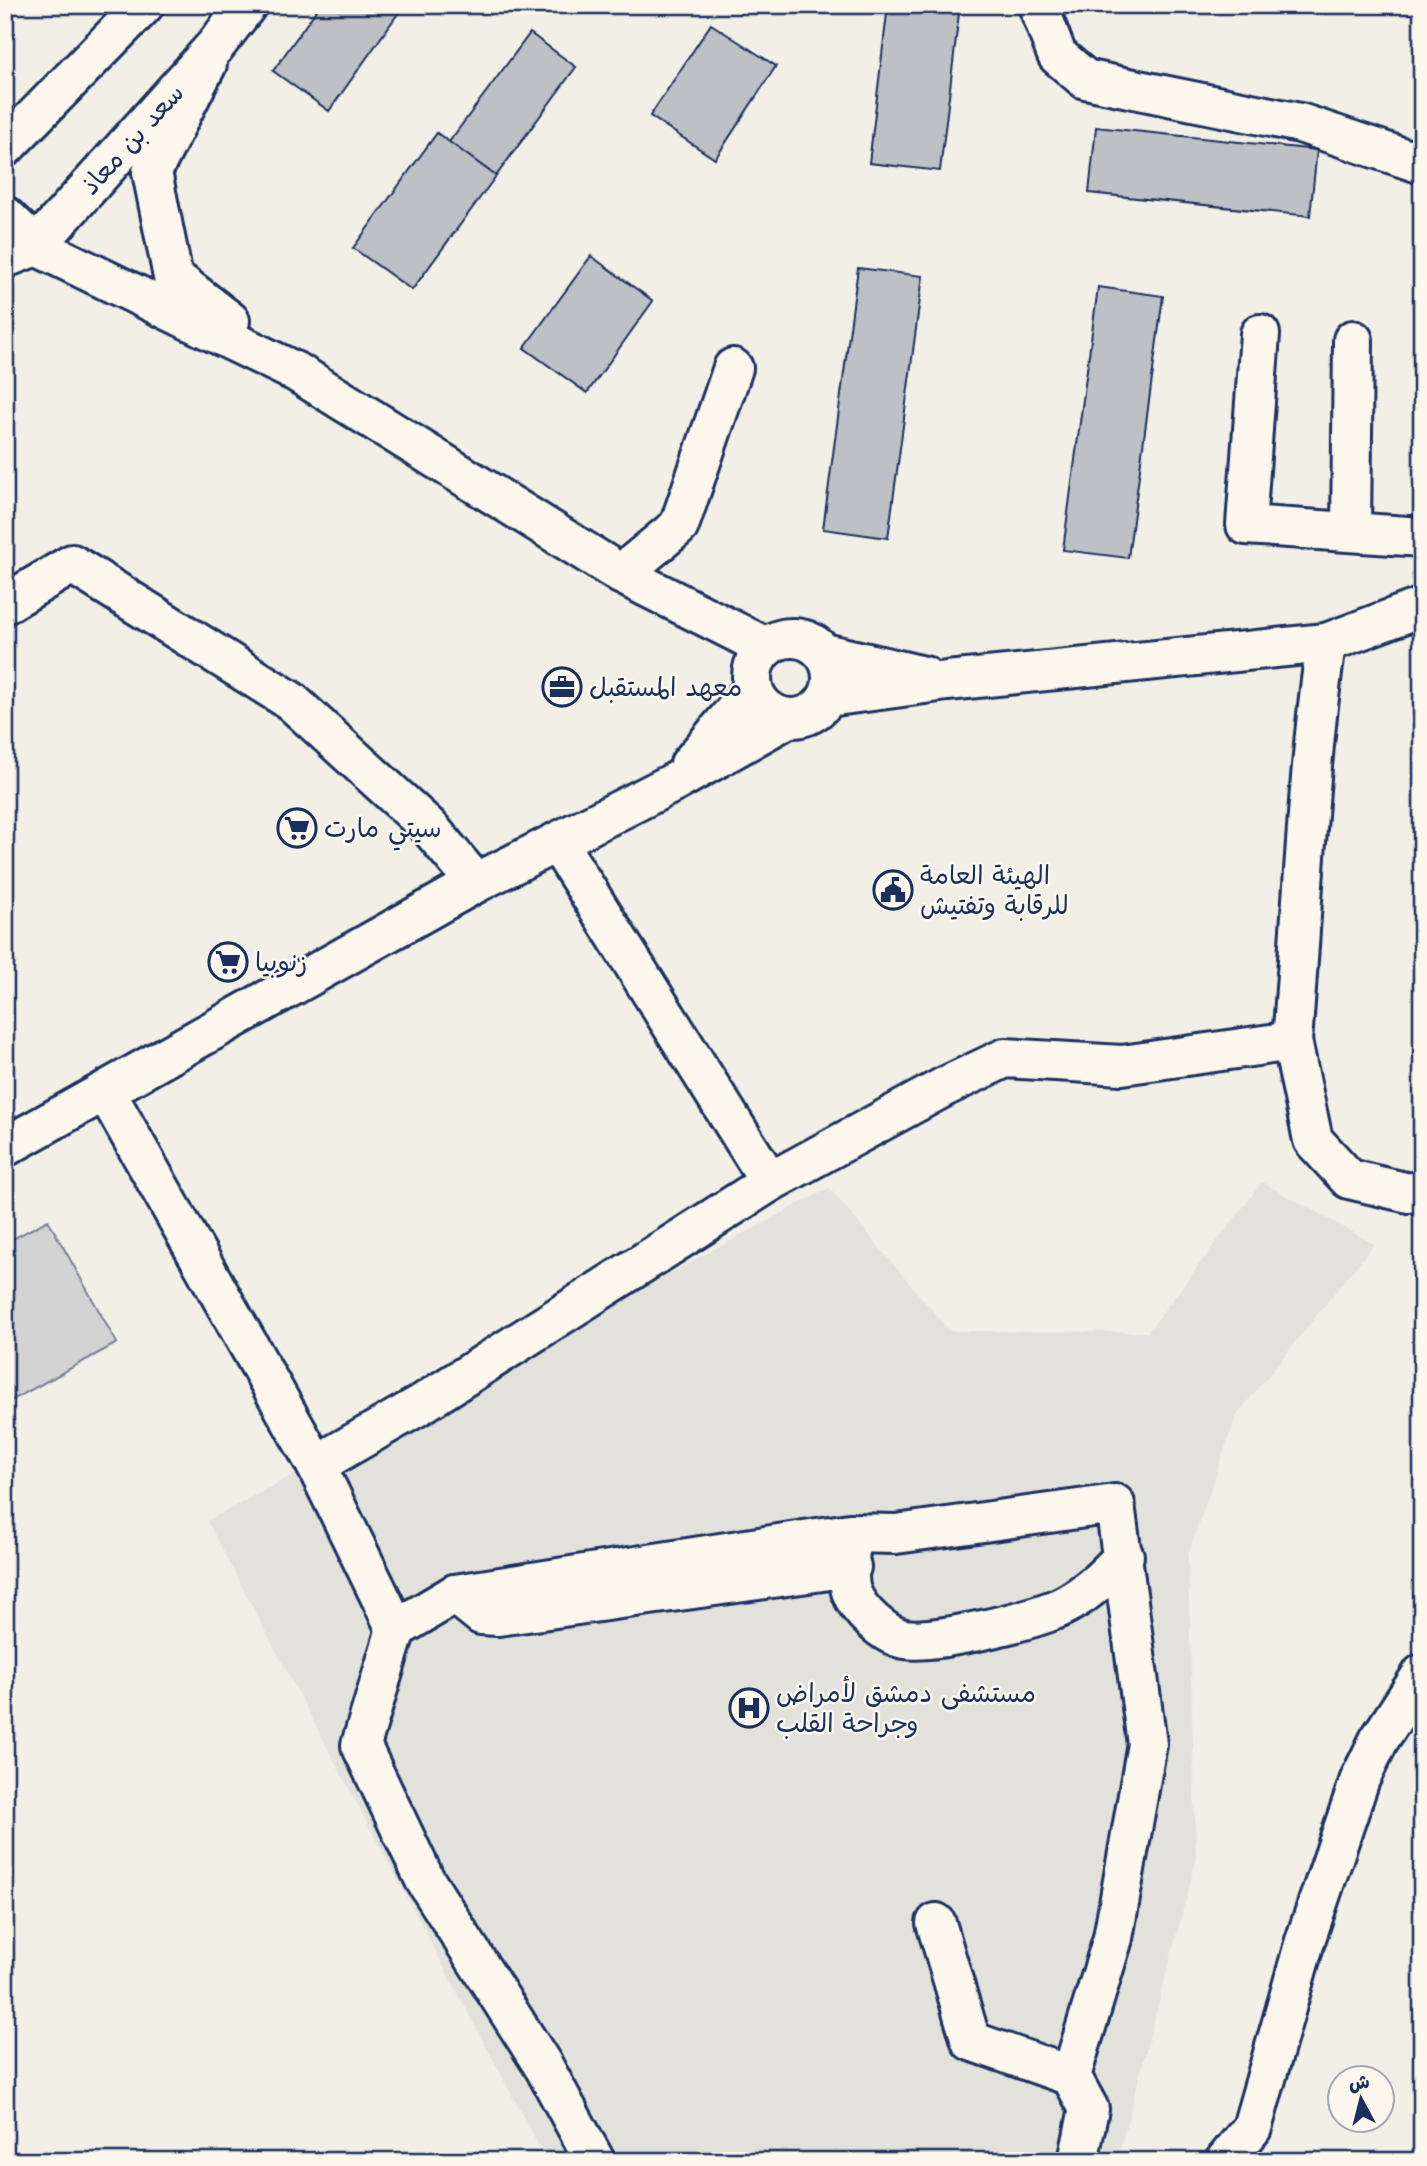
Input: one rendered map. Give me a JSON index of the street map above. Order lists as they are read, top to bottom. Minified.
{"streets":{"street":["سعد بن معاذ"]},"places":{"office":["معهد المستقبل"],"supermarket":["سيتي مارت","زنوبيا"],"public building":["الهيئة العامة للرقابة وتفتيش"],"hospital":["مستشفى دمشق لأمراض وجراحة القلب"]},"north":"top"}
